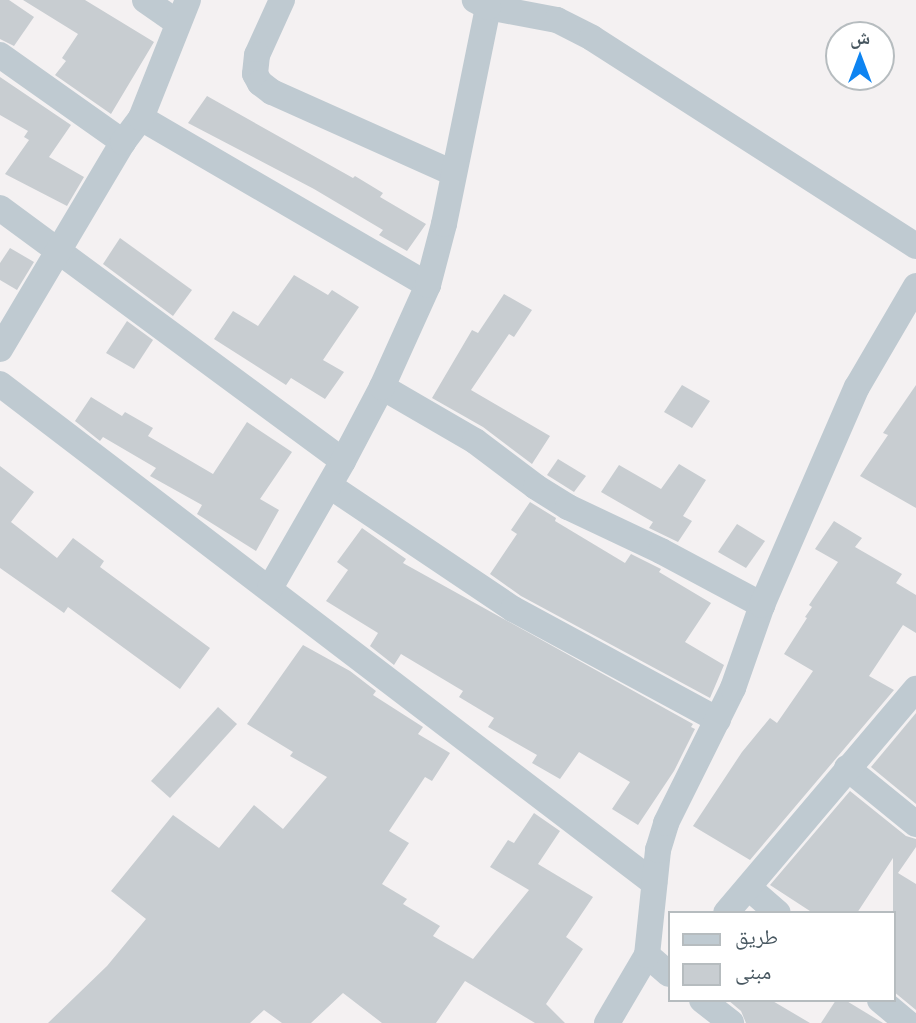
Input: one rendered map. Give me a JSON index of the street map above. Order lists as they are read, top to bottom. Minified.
{"legend":["طريق","مبنى"],"north":"top"}
